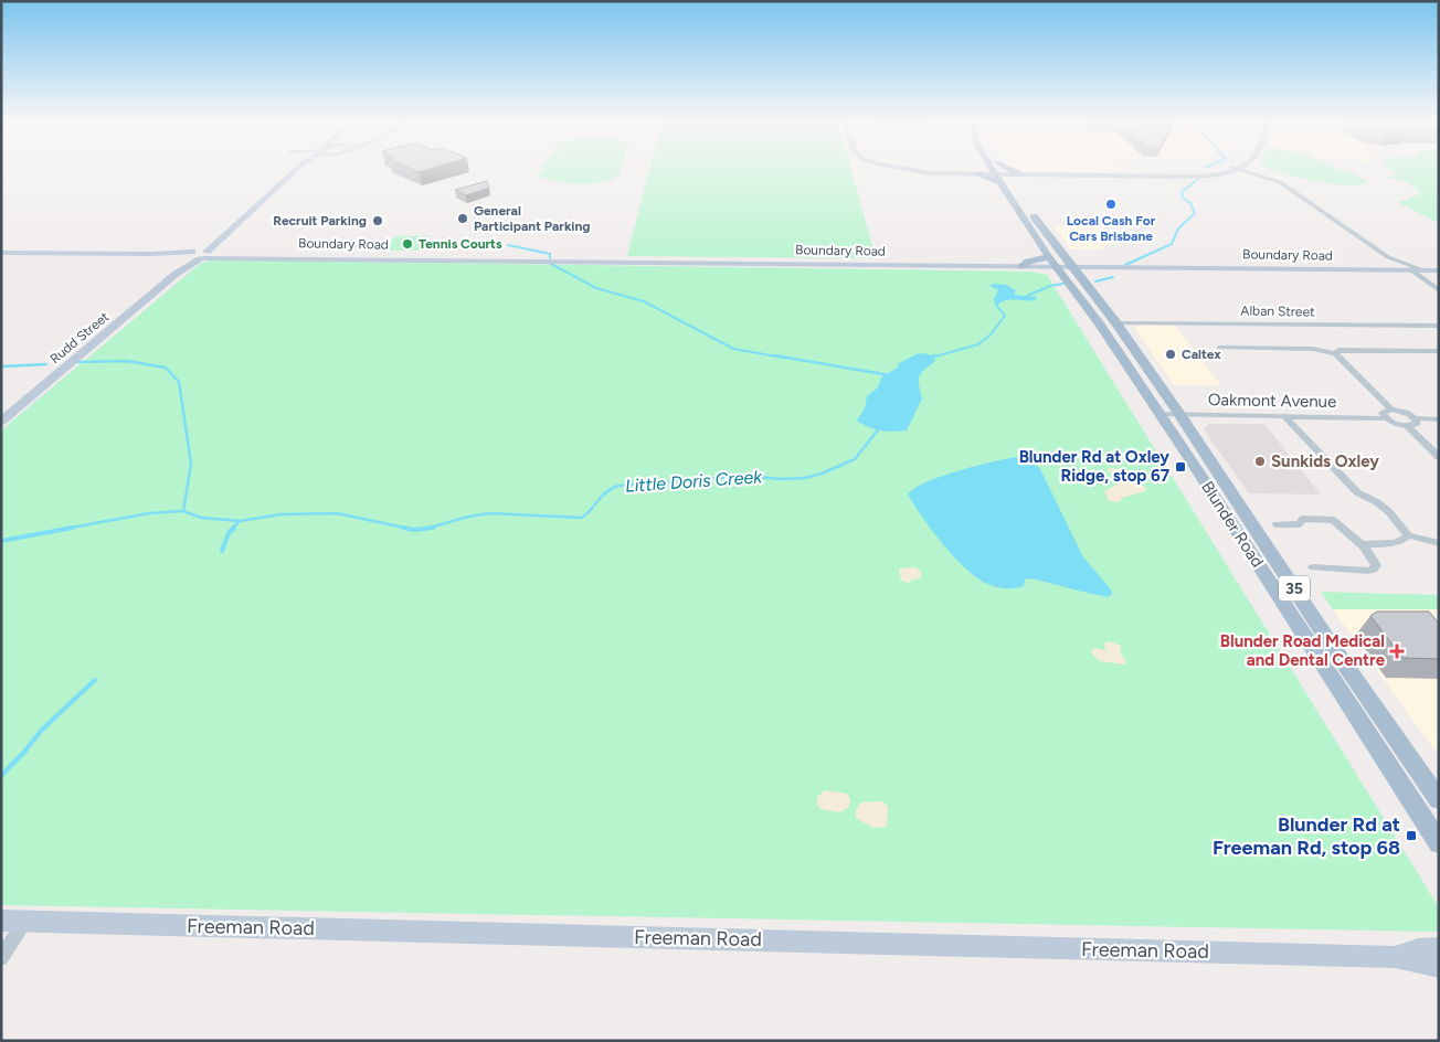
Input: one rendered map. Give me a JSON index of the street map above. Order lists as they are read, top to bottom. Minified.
{"streets":{"main road":["Boundary Road","Rudd Street","Blunder Road","35","Freeman Road"],"street":["Alban Street","Oakmont Avenue"]},"crossings":[["Boundary Road","Rudd Street"],["Boundary Road","Blunder Road"],["Alban Street","Blunder Road"],["Oakmont Avenue","Blunder Road"]],"water":["Little Doris Creek"],"places":{"other":["Local Cash For Cars Brisbane","General Participant Parking","Recruit Parking","Tennis Courts","Caltex","Sunkids Oxley"],"transit":["Blunder Rd at Oxley Ridge, stop 67","Blunder Rd at Freeman Rd, stop 68"],"health":["Blunder Road Medical and Dental Centre"]}}
